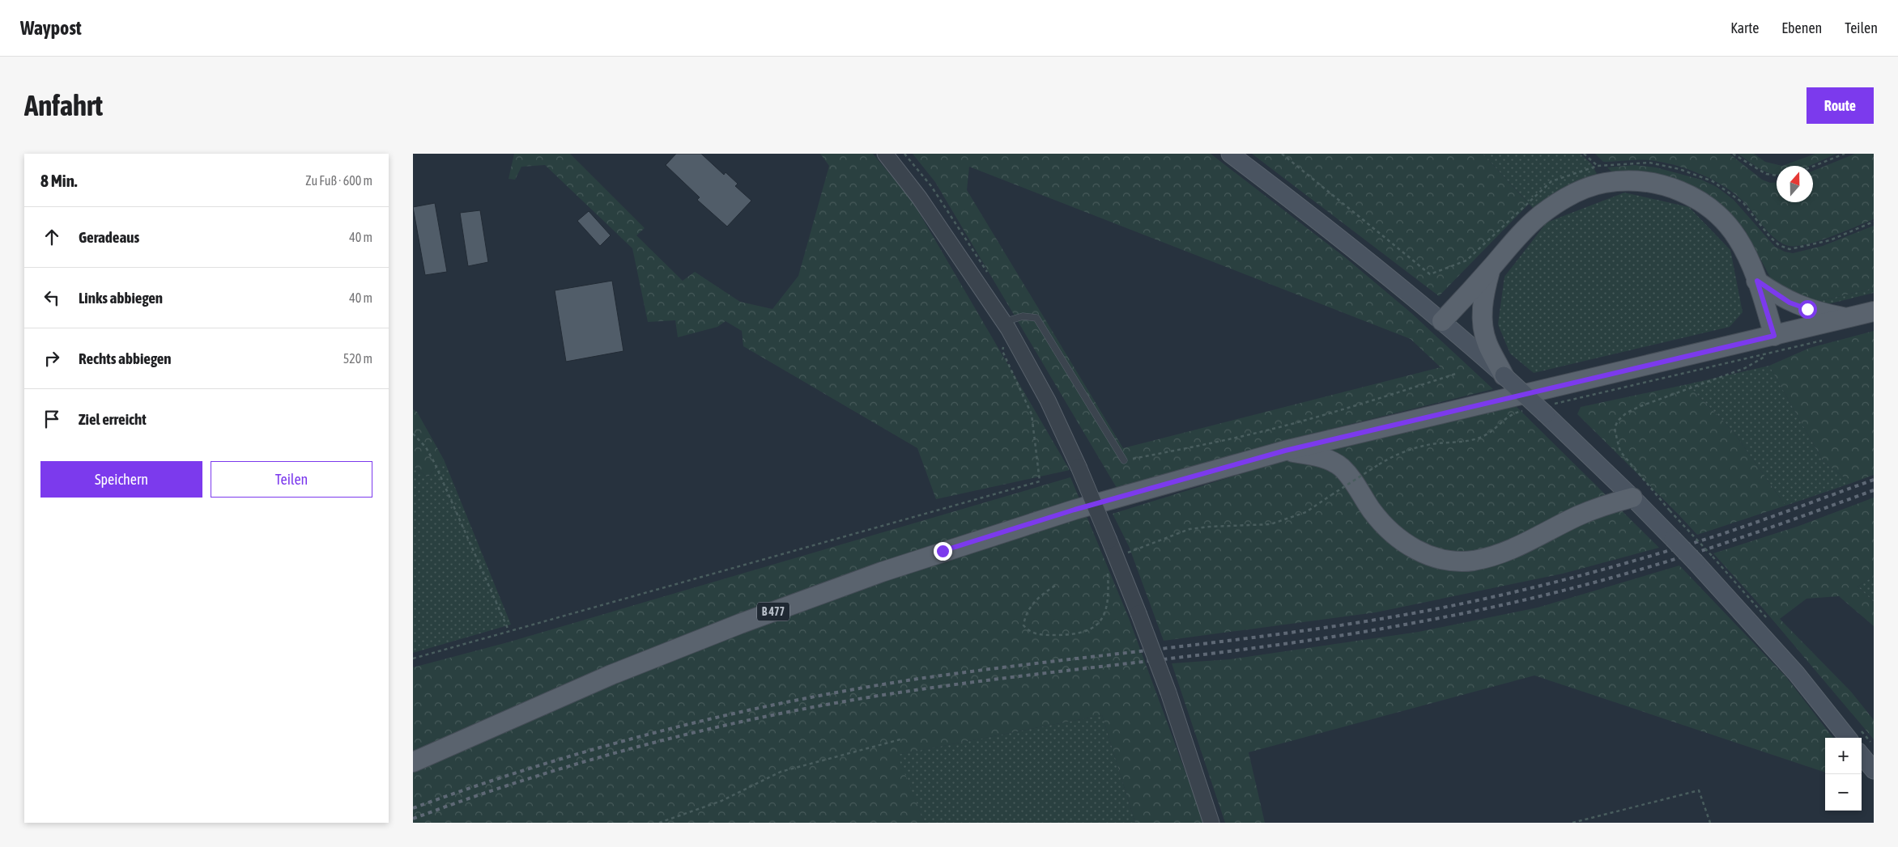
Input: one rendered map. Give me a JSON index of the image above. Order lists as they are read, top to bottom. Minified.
{"streets":{"main road":["B 477"]},"north":"top","page":{"header":"Waypost","nav":["Karte","Ebenen","Teilen"],"buttons":["Route",["Speichern","Teilen"]],"title":"Anfahrt","heading":["8 Min.","Zu Fuß · 600 m"],"list":[["Geradeaus","40 m"],["Links abbiegen","40 m"],["Rechts abbiegen","520 m"],"Ziel erreicht"],"map_buttons":["+","−"]}}
